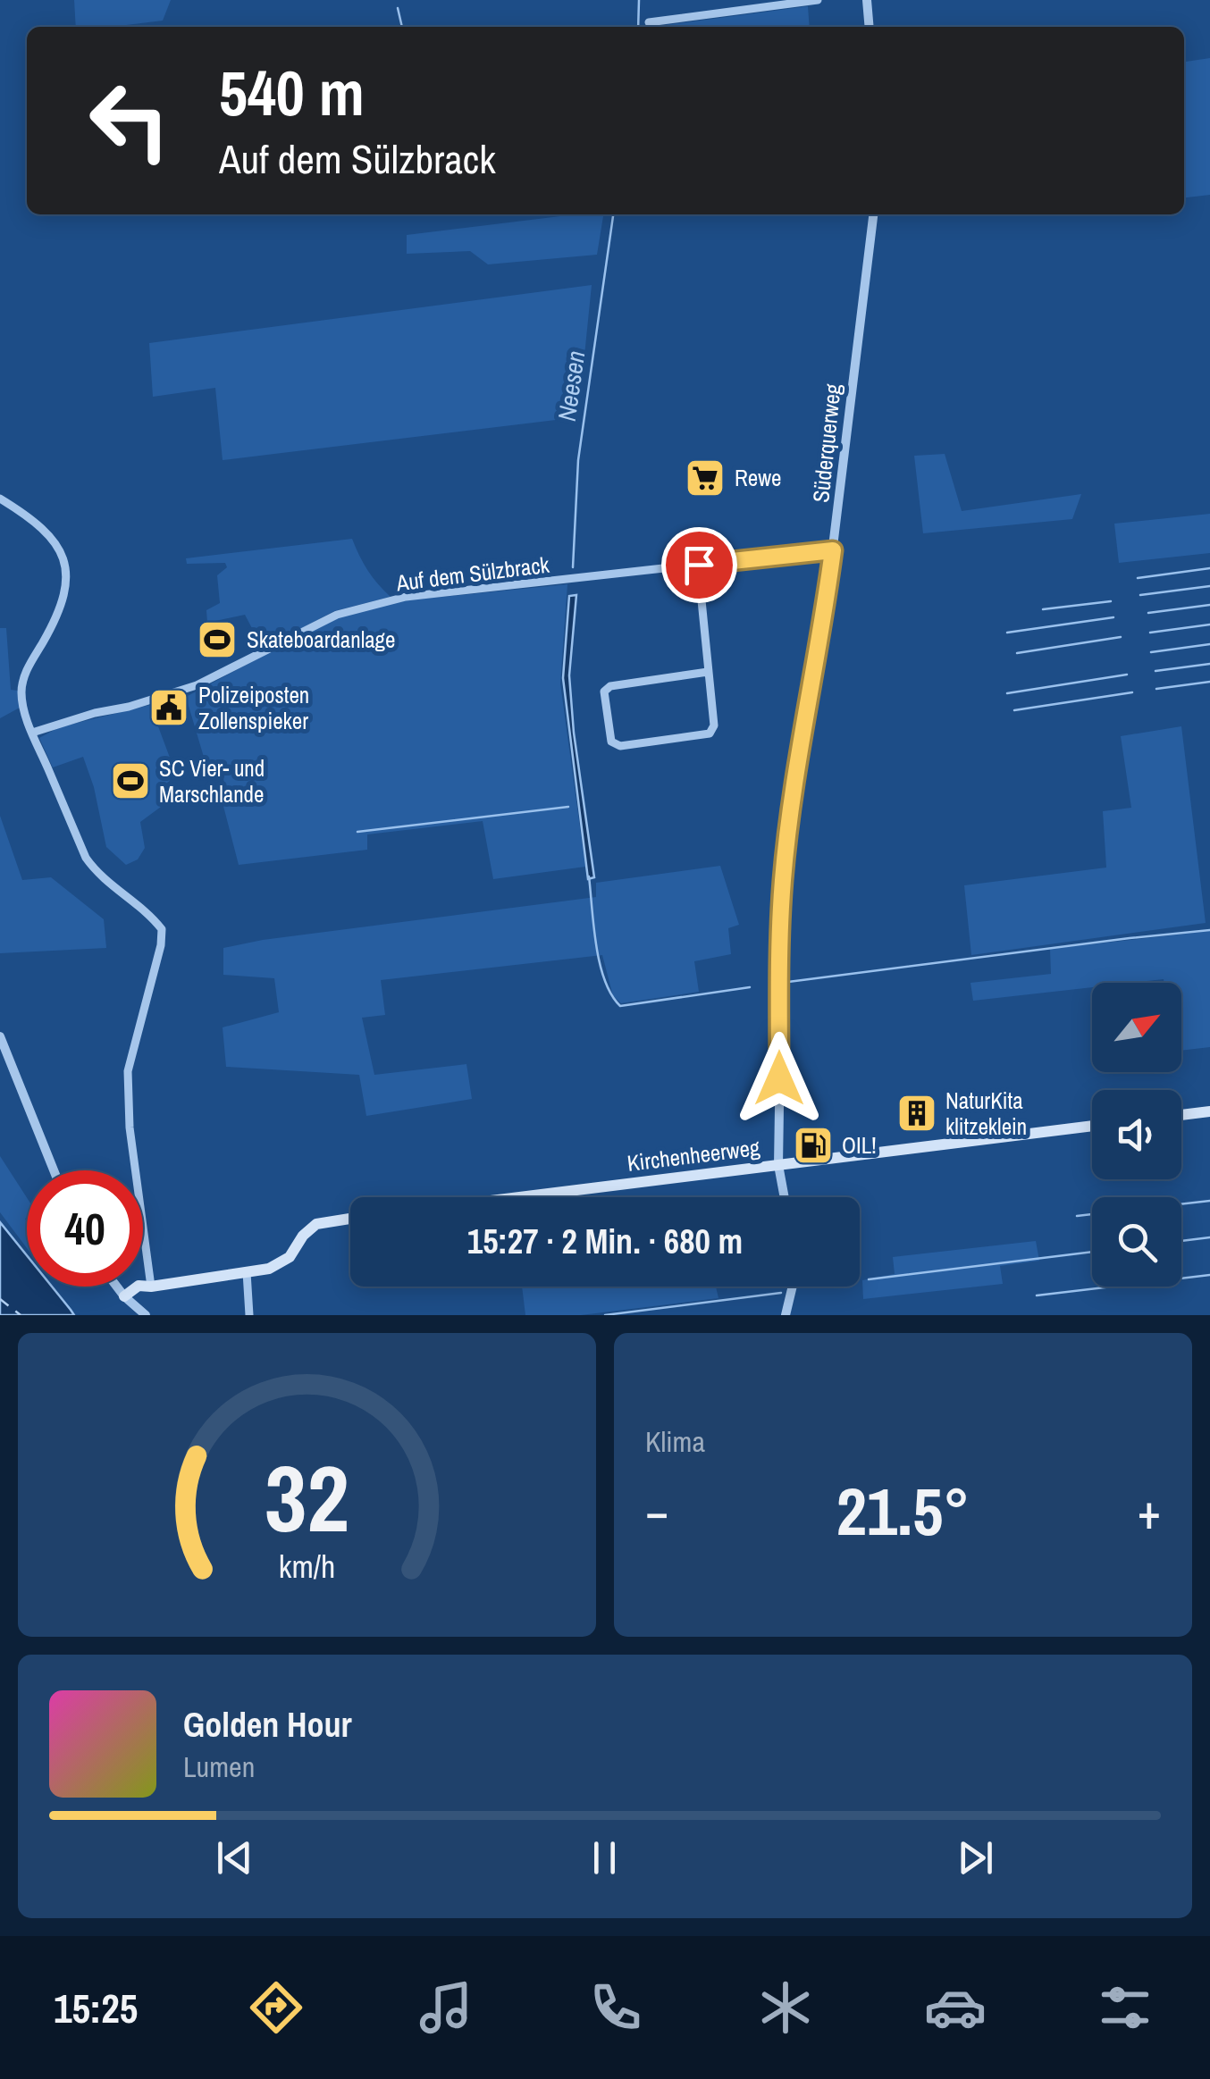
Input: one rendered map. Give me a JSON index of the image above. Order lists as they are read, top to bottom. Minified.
{"streets":{"main road":["Kirchenheerweg"],"street":["Süderquerweg","Auf dem Sülzbrack"]},"crossings":[["Süderquerweg","Auf dem Sülzbrack"],["Süderquerweg","Kirchenheerweg"]],"water":["Neesen"],"places":{"supermarket":["Rewe"],"sports":["Skateboardanlage","SC Vier- und Marschlande"],"public building":["Polizeiposten Zollenspieker"],"building":["NaturKita klitzeklein"],"fuel station":["OIL!"]},"north":"top right","page":{"turn":["540 m","Auf dem Sülzbrack"],"limit":"40","trip":"15:27 · 2 Min. · 680 m","tile":"Klima","heat":["−","21.5°","+"],"song":["Golden Hour","Lumen"],"tabs":"15:25","gauge":["32","km/h"]}}
